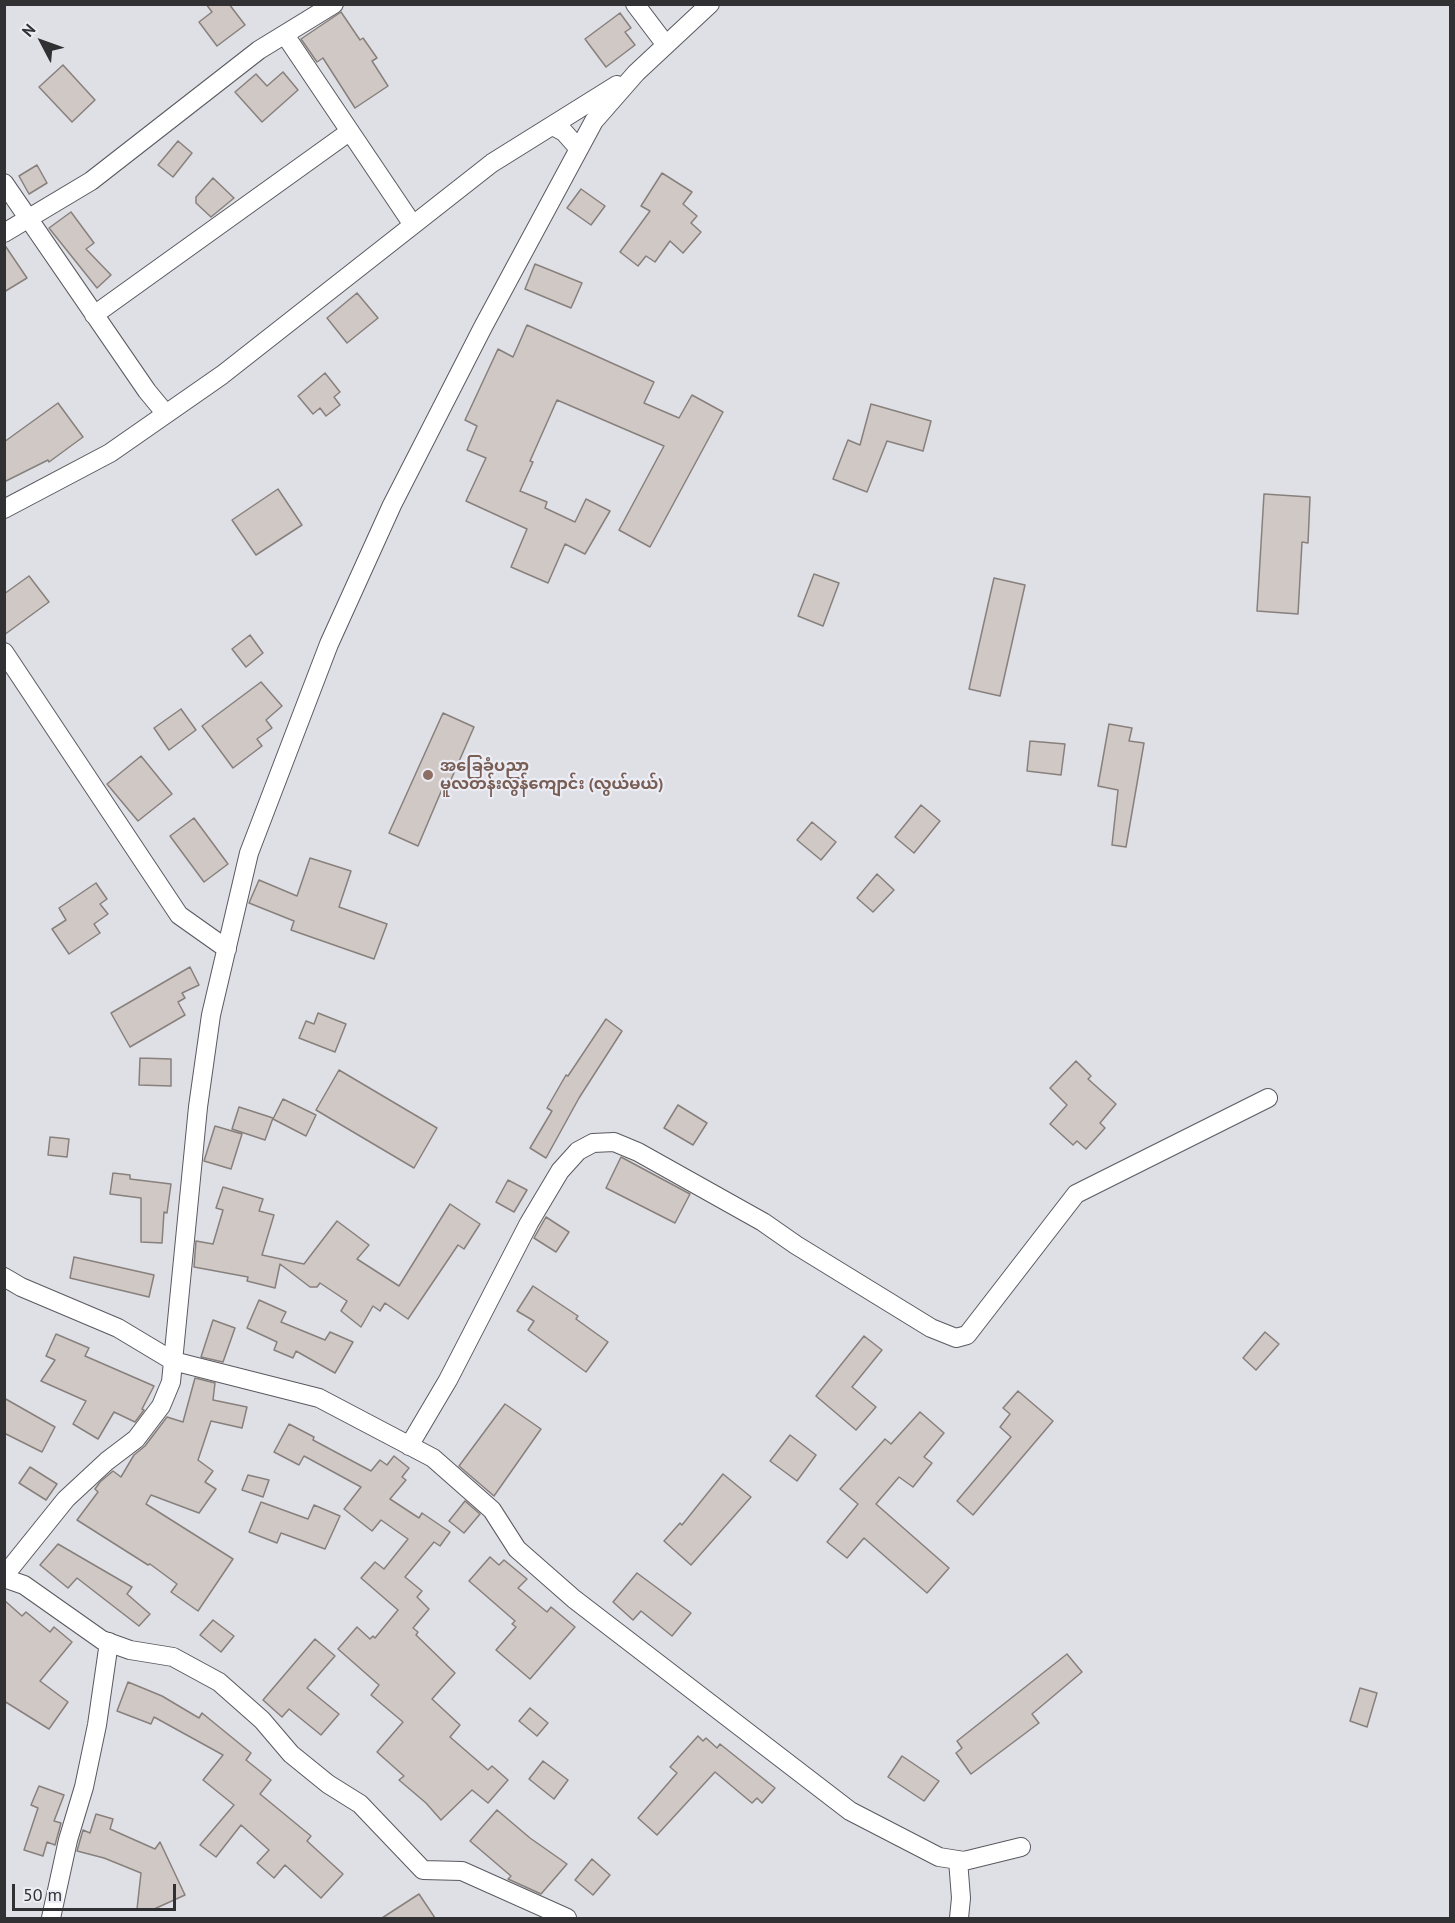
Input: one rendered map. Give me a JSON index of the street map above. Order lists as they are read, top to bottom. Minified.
{"places":["အခြေခံပညာ မူလတန်းလွန်ကျောင်း (လွယ်မယ်)"],"scale_bar":"50 m","north":"top left"}
